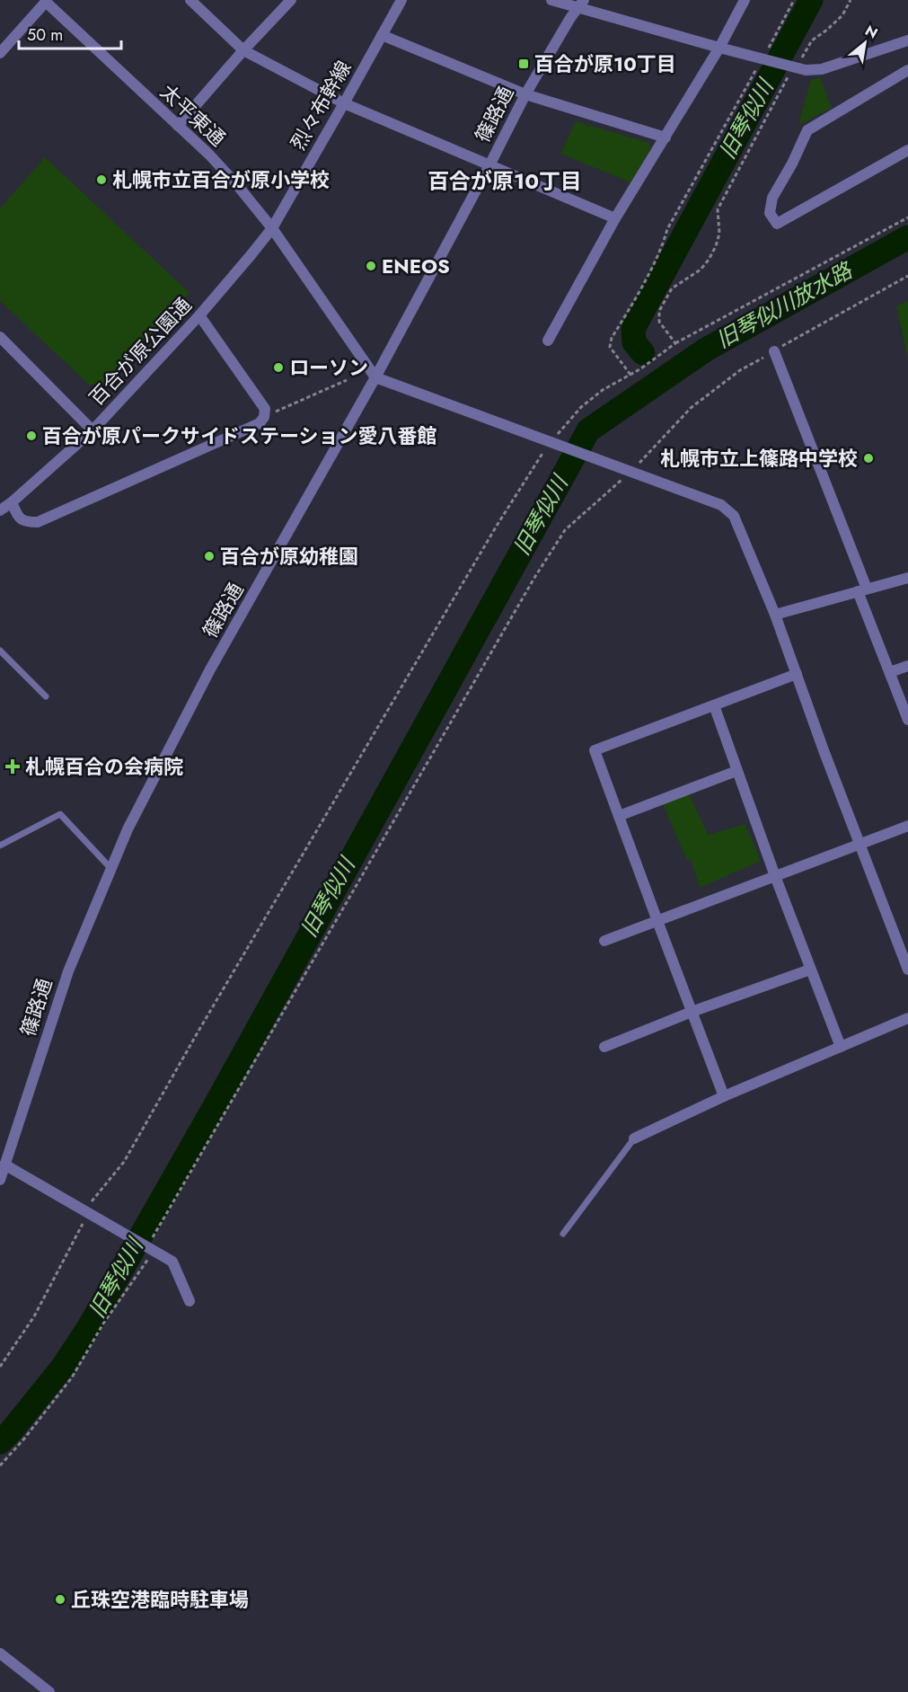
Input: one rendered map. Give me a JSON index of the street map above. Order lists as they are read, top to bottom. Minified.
{"streets":{"street":["烈々布幹線","篠路通","太平東通","百合が原公園通"]},"crossings":[["烈々布幹線","太平東通"],["烈々布幹線","百合が原公園通"],["篠路通","太平東通"],["太平東通","百合が原公園通"]],"districts":["百合が原10丁目"],"water":["旧琴似川","旧琴似川放水路"],"places":{"transit":["百合が原10丁目"],"other":["札幌市立百合が原小学校","ENEOS","ローソン","百合が原パークサイドステーション愛八番館","札幌市立上篠路中学校","百合が原幼稚園","丘珠空港臨時駐車場"],"health":["札幌百合の会病院"]},"scale_bar":"50 m","north":"top right"}
